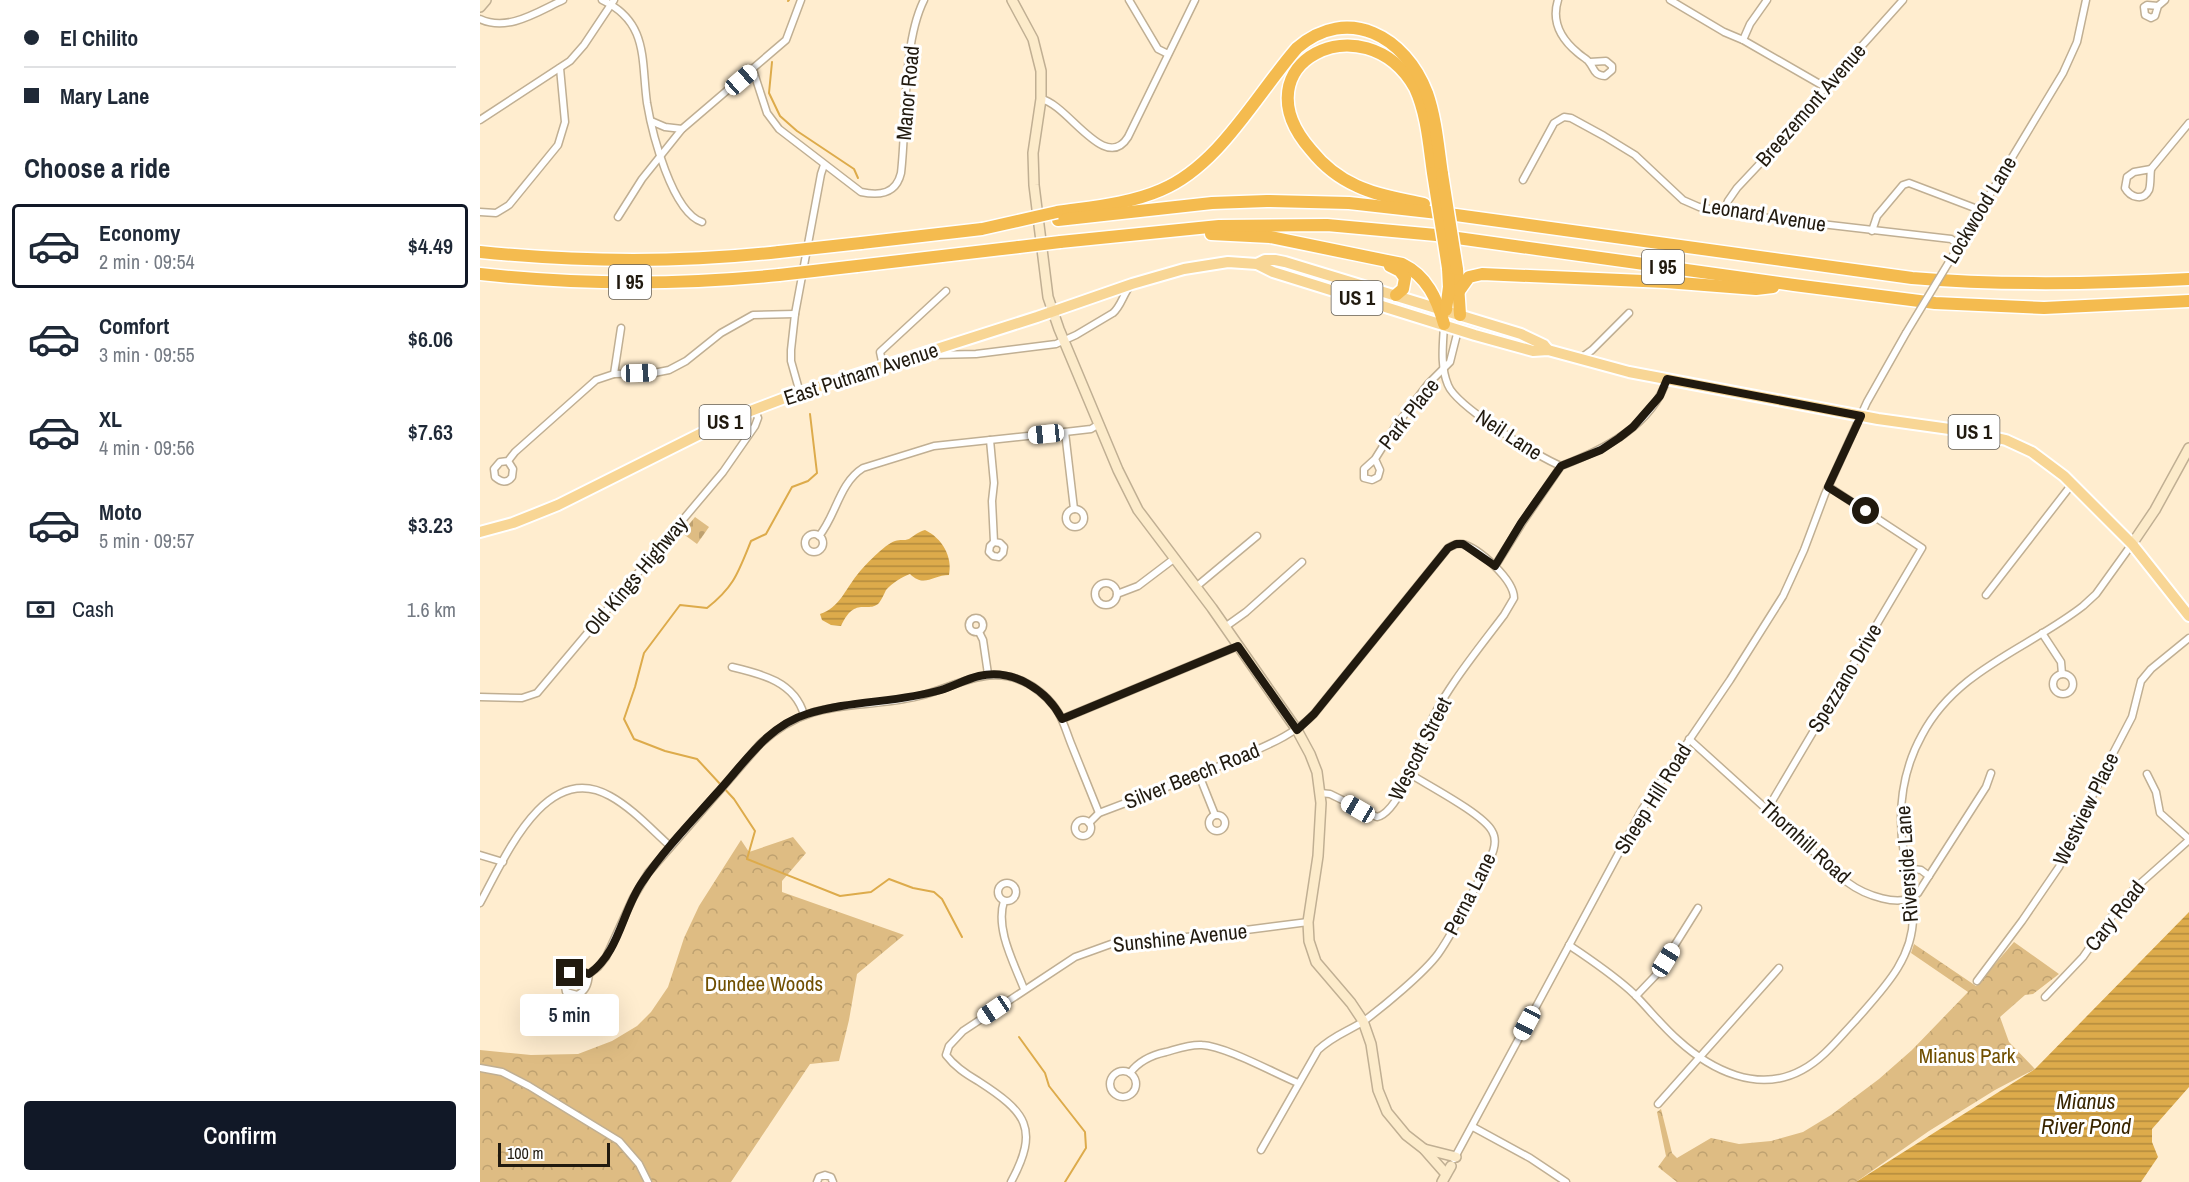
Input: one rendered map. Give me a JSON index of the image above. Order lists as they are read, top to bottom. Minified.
{"streets":{"highway":["I 95"],"main road":["US 1","East Putnam Avenue","Park Place"],"street":["Manor Road","Breezemont Avenue","Lockwood Lane","Leonard Avenue","Neil Lane","Old Kings Highway","Spezzano Drive","Wescott Street","Silver Beech Road","Sheep Hill Road","Westview Place","Thornhill Road","Riverside Lane","Perna Lane","Cary Road","Sunshine Avenue"]},"crossings":[["Breezemont Avenue","Leonard Avenue"],["Lockwood Lane","Leonard Avenue"],["Lockwood Lane","East Putnam Avenue"],["Lockwood Lane","Sheep Hill Road"],["East Putnam Avenue","Park Place"],["East Putnam Avenue","Neil Lane"],["East Putnam Avenue","Old Kings Highway"],["East Putnam Avenue","Sheep Hill Road"],["East Putnam Avenue","Riverside Lane"],["Park Place","Neil Lane"],["Spezzano Drive","Sheep Hill Road"],["Spezzano Drive","Thornhill Road"],["Wescott Street","Silver Beech Road"],["Wescott Street","Perna Lane"],["Sheep Hill Road","Thornhill Road"],["Sheep Hill Road","Riverside Lane"],["Thornhill Road","Riverside Lane"]],"water":["Mianus River Pond"],"parks":["Dundee Woods","Mianus Park"],"scale_bar":"100 m","page":{"banner":["El Chilito","Mary Lane"],"heading":"Choose a ride","list":[{"name":"Economy","note":"2 min · 09:54","value":"$4.49"},{"name":"Comfort","note":"3 min · 09:55","value":"$6.06"},{"name":"XL","note":"4 min · 09:56","value":"$7.63"},{"name":"Moto","note":"5 min · 09:57","value":"$3.23"}],"pay":["Cash","1.6 km"],"bubble":"5 min","buttons":"Confirm","scale":"100 m"}}
